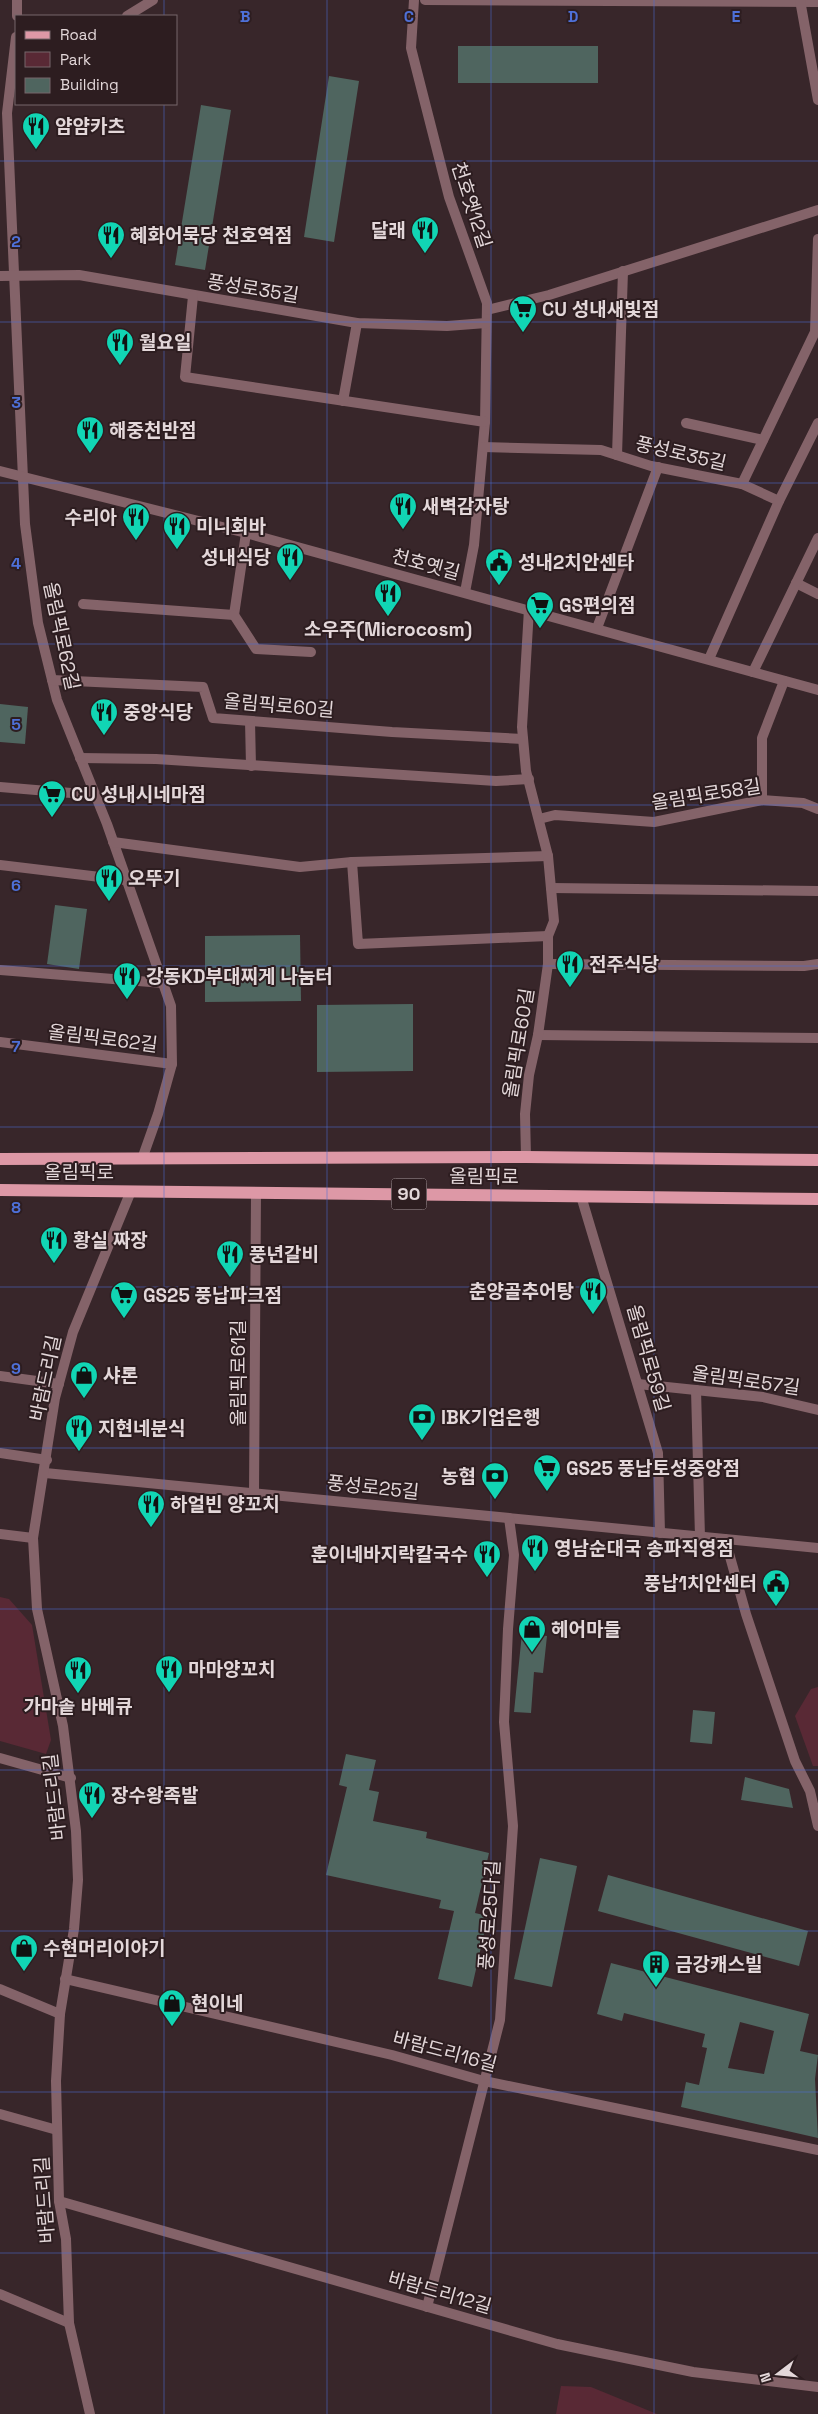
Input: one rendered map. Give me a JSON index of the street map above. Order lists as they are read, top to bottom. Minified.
{"streets":{"main road":["올림픽로","90"],"street":["천호옛12길","풍성로35길","천호옛길","올림픽로62길","올림픽로60길","올림픽로58길","올림픽로59길","올림픽로61길","바람드리길","올림픽로57길","풍성로25길","풍성로25다길","바람드리16길","바람드리12길"]},"crossings":[["천호옛12길","풍성로35길"],["천호옛12길","천호옛길"],["풍성로35길","올림픽로62길"],["천호옛길","올림픽로62길"],["천호옛길","올림픽로60길"],["올림픽로62길","올림픽로60길"],["올림픽로62길","올림픽로"],["올림픽로60길","올림픽로58길"],["올림픽로60길","올림픽로"],["올림픽로","올림픽로59길"],["올림픽로","올림픽로61길"],["올림픽로","바람드리길"],["올림픽로59길","올림픽로57길"],["올림픽로59길","풍성로25길"],["올림픽로61길","풍성로25길"],["바람드리길","풍성로25길"],["바람드리길","바람드리16길"],["바람드리길","바람드리12길"],["풍성로25길","풍성로25다길"],["풍성로25다길","바람드리16길"],["풍성로25다길","바람드리12길"]],"places":{"restaurant":["얌얌카츠","달래","혜화어묵당 천호역점","월요일","해중천반점","새벽감자탕","수리아","미니회바","성내식당","소우주(Microcosm)","중앙식당","오뚜기","전주식당","강동KD부대찌게 나눔터","황실 짜장","풍년갈비","춘양골추어탕","지현네분식","하얼빈 양꼬치","영남순대국 송파직영점","훈이네바지락칼국수","마마양꼬치","가마솥 바베큐","장수왕족발"],"supermarket":["CU 성내새빛점","GS편의점","CU 성내시네마점","GS25 풍납파크점","GS25 풍납토성중앙점"],"public building":["성내2치안센타","풍납1치안센터"],"shop":["샤론","헤어마들","수현머리이야기","현이네"],"bank":["IBK기업은행","농협"],"building":["금강캐스빌"]},"legend":["Road","Park","Building"],"north":"left","grid":{"columns":["B","C","D","E"],"rows":["2","3","4","5","6","7","8","9"]}}
